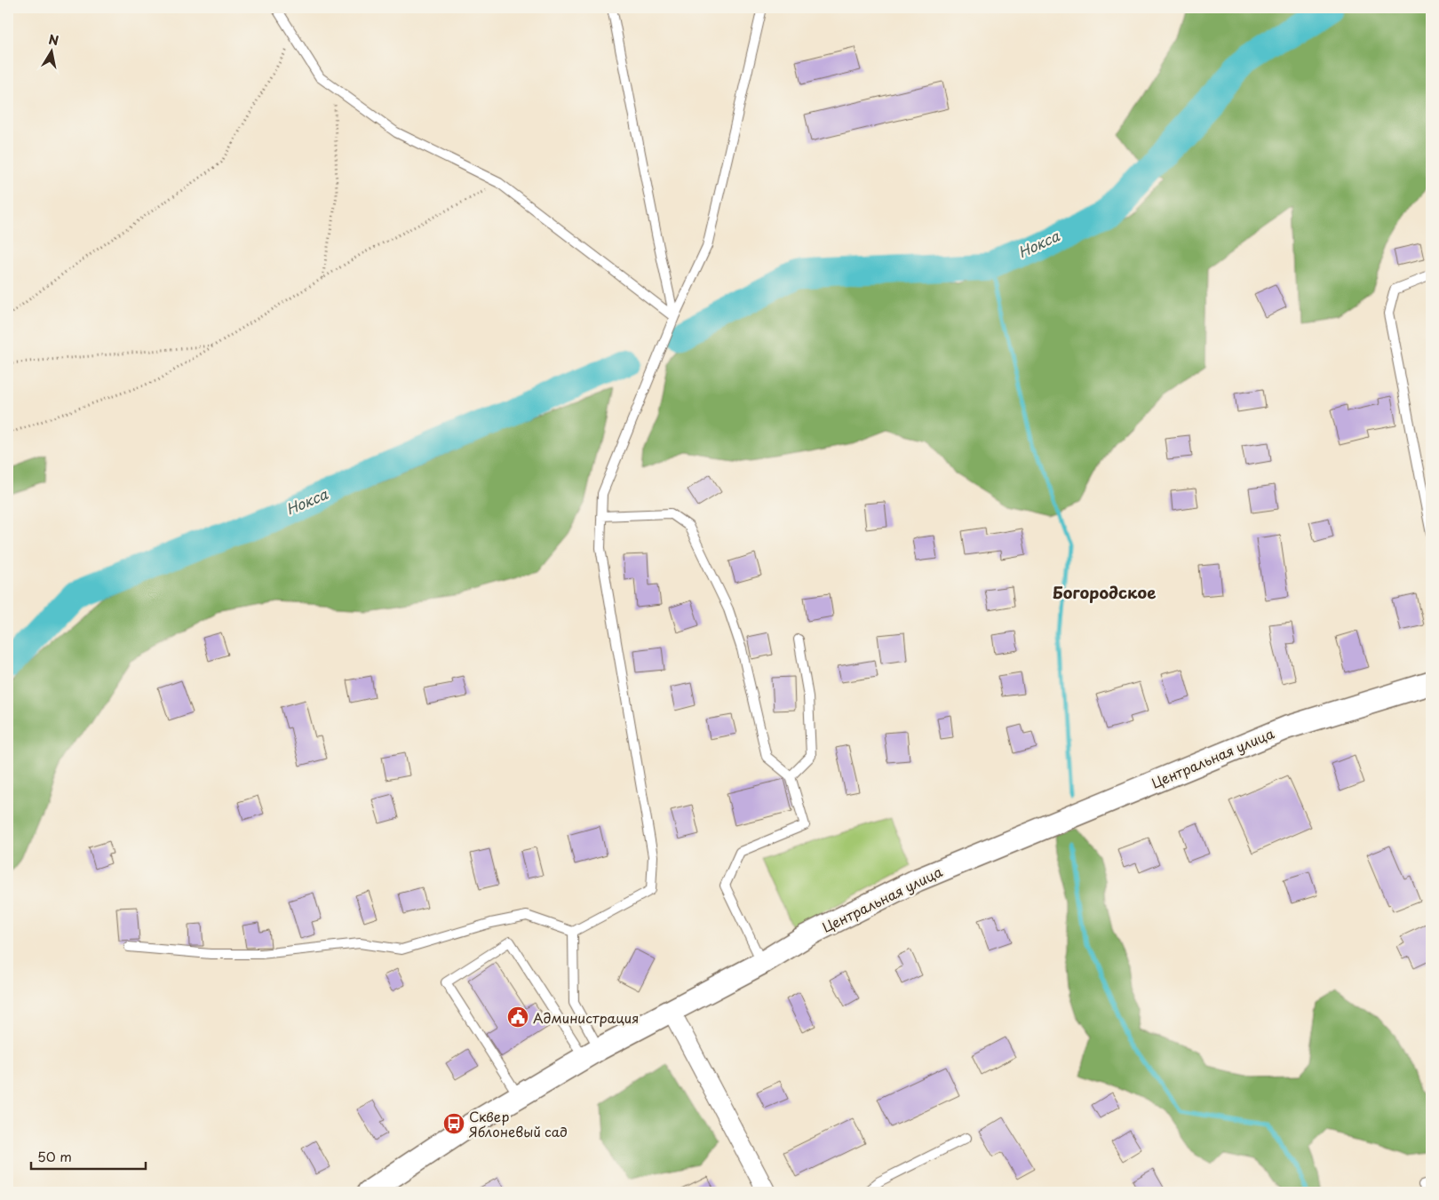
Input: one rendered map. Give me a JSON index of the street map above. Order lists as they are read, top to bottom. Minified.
{"streets":{"street":["Центральная улица"]},"districts":["Богородское"],"water":["Нокса"],"places":{"public building":["Администрация"],"bus stop":["Сквер Яблоневый сад"]},"scale_bar":"50 m","north":"top"}
